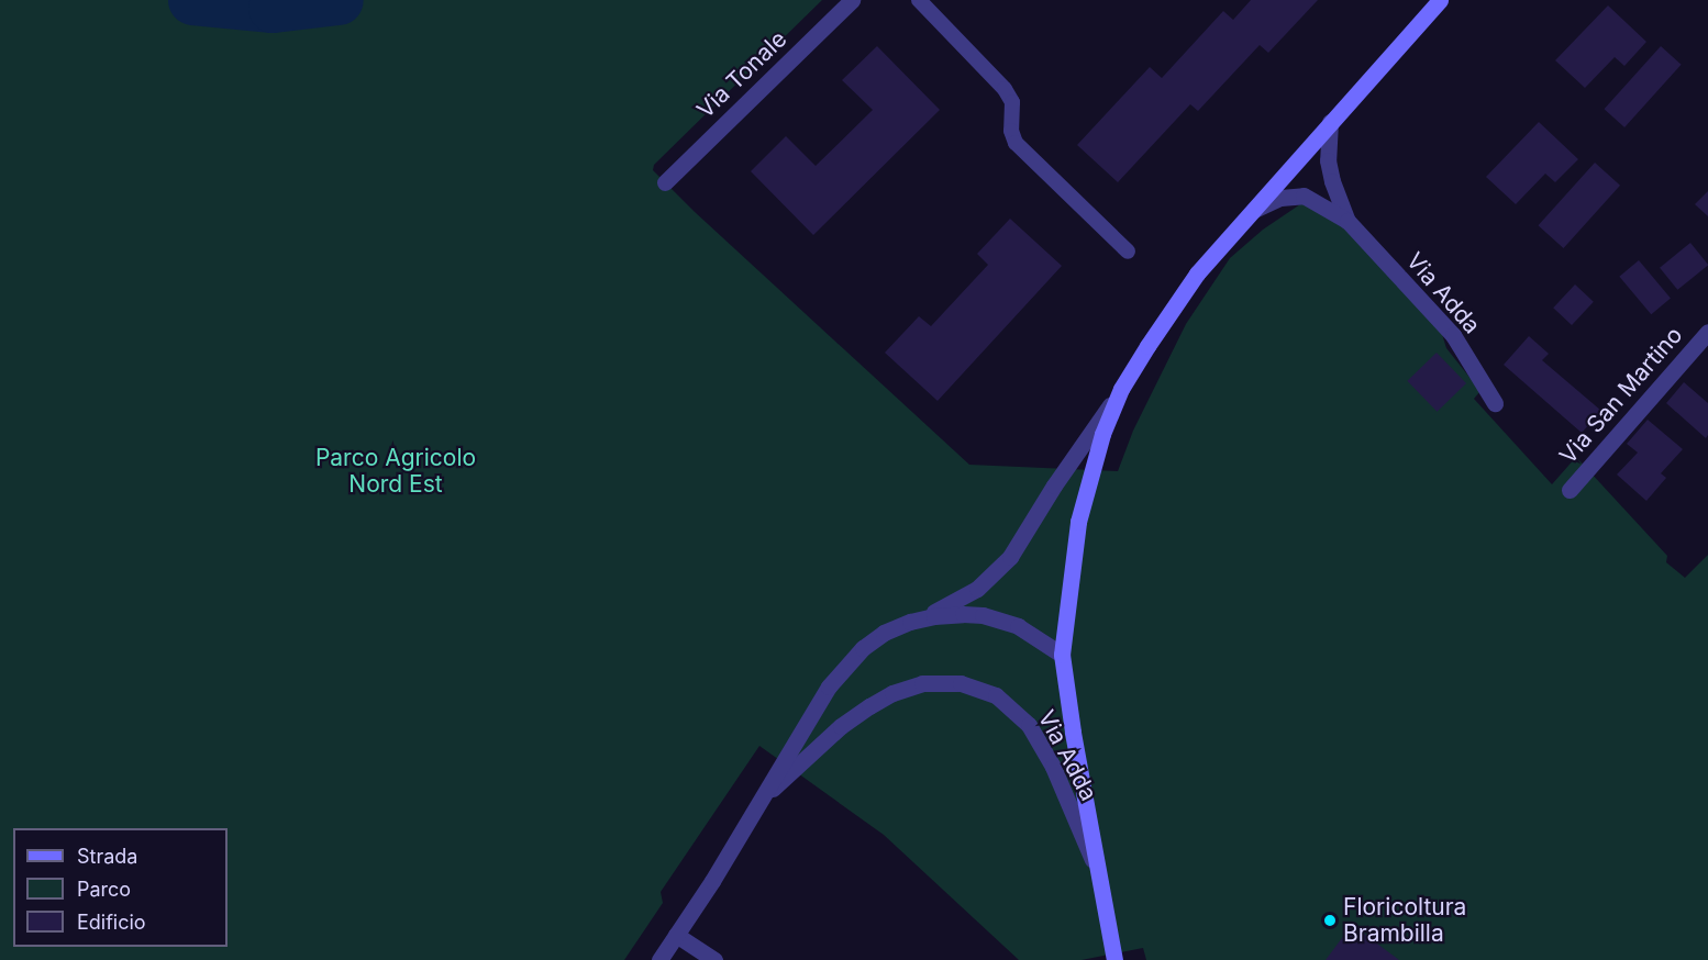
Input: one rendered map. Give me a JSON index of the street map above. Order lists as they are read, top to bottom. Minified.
{"streets":{"street":["Via Tonale","Via Adda","Via San Martino"]},"parks":["Parco Agricolo Nord Est"],"places":["Floricoltura Brambilla"],"legend":["Strada","Parco","Edificio"]}
